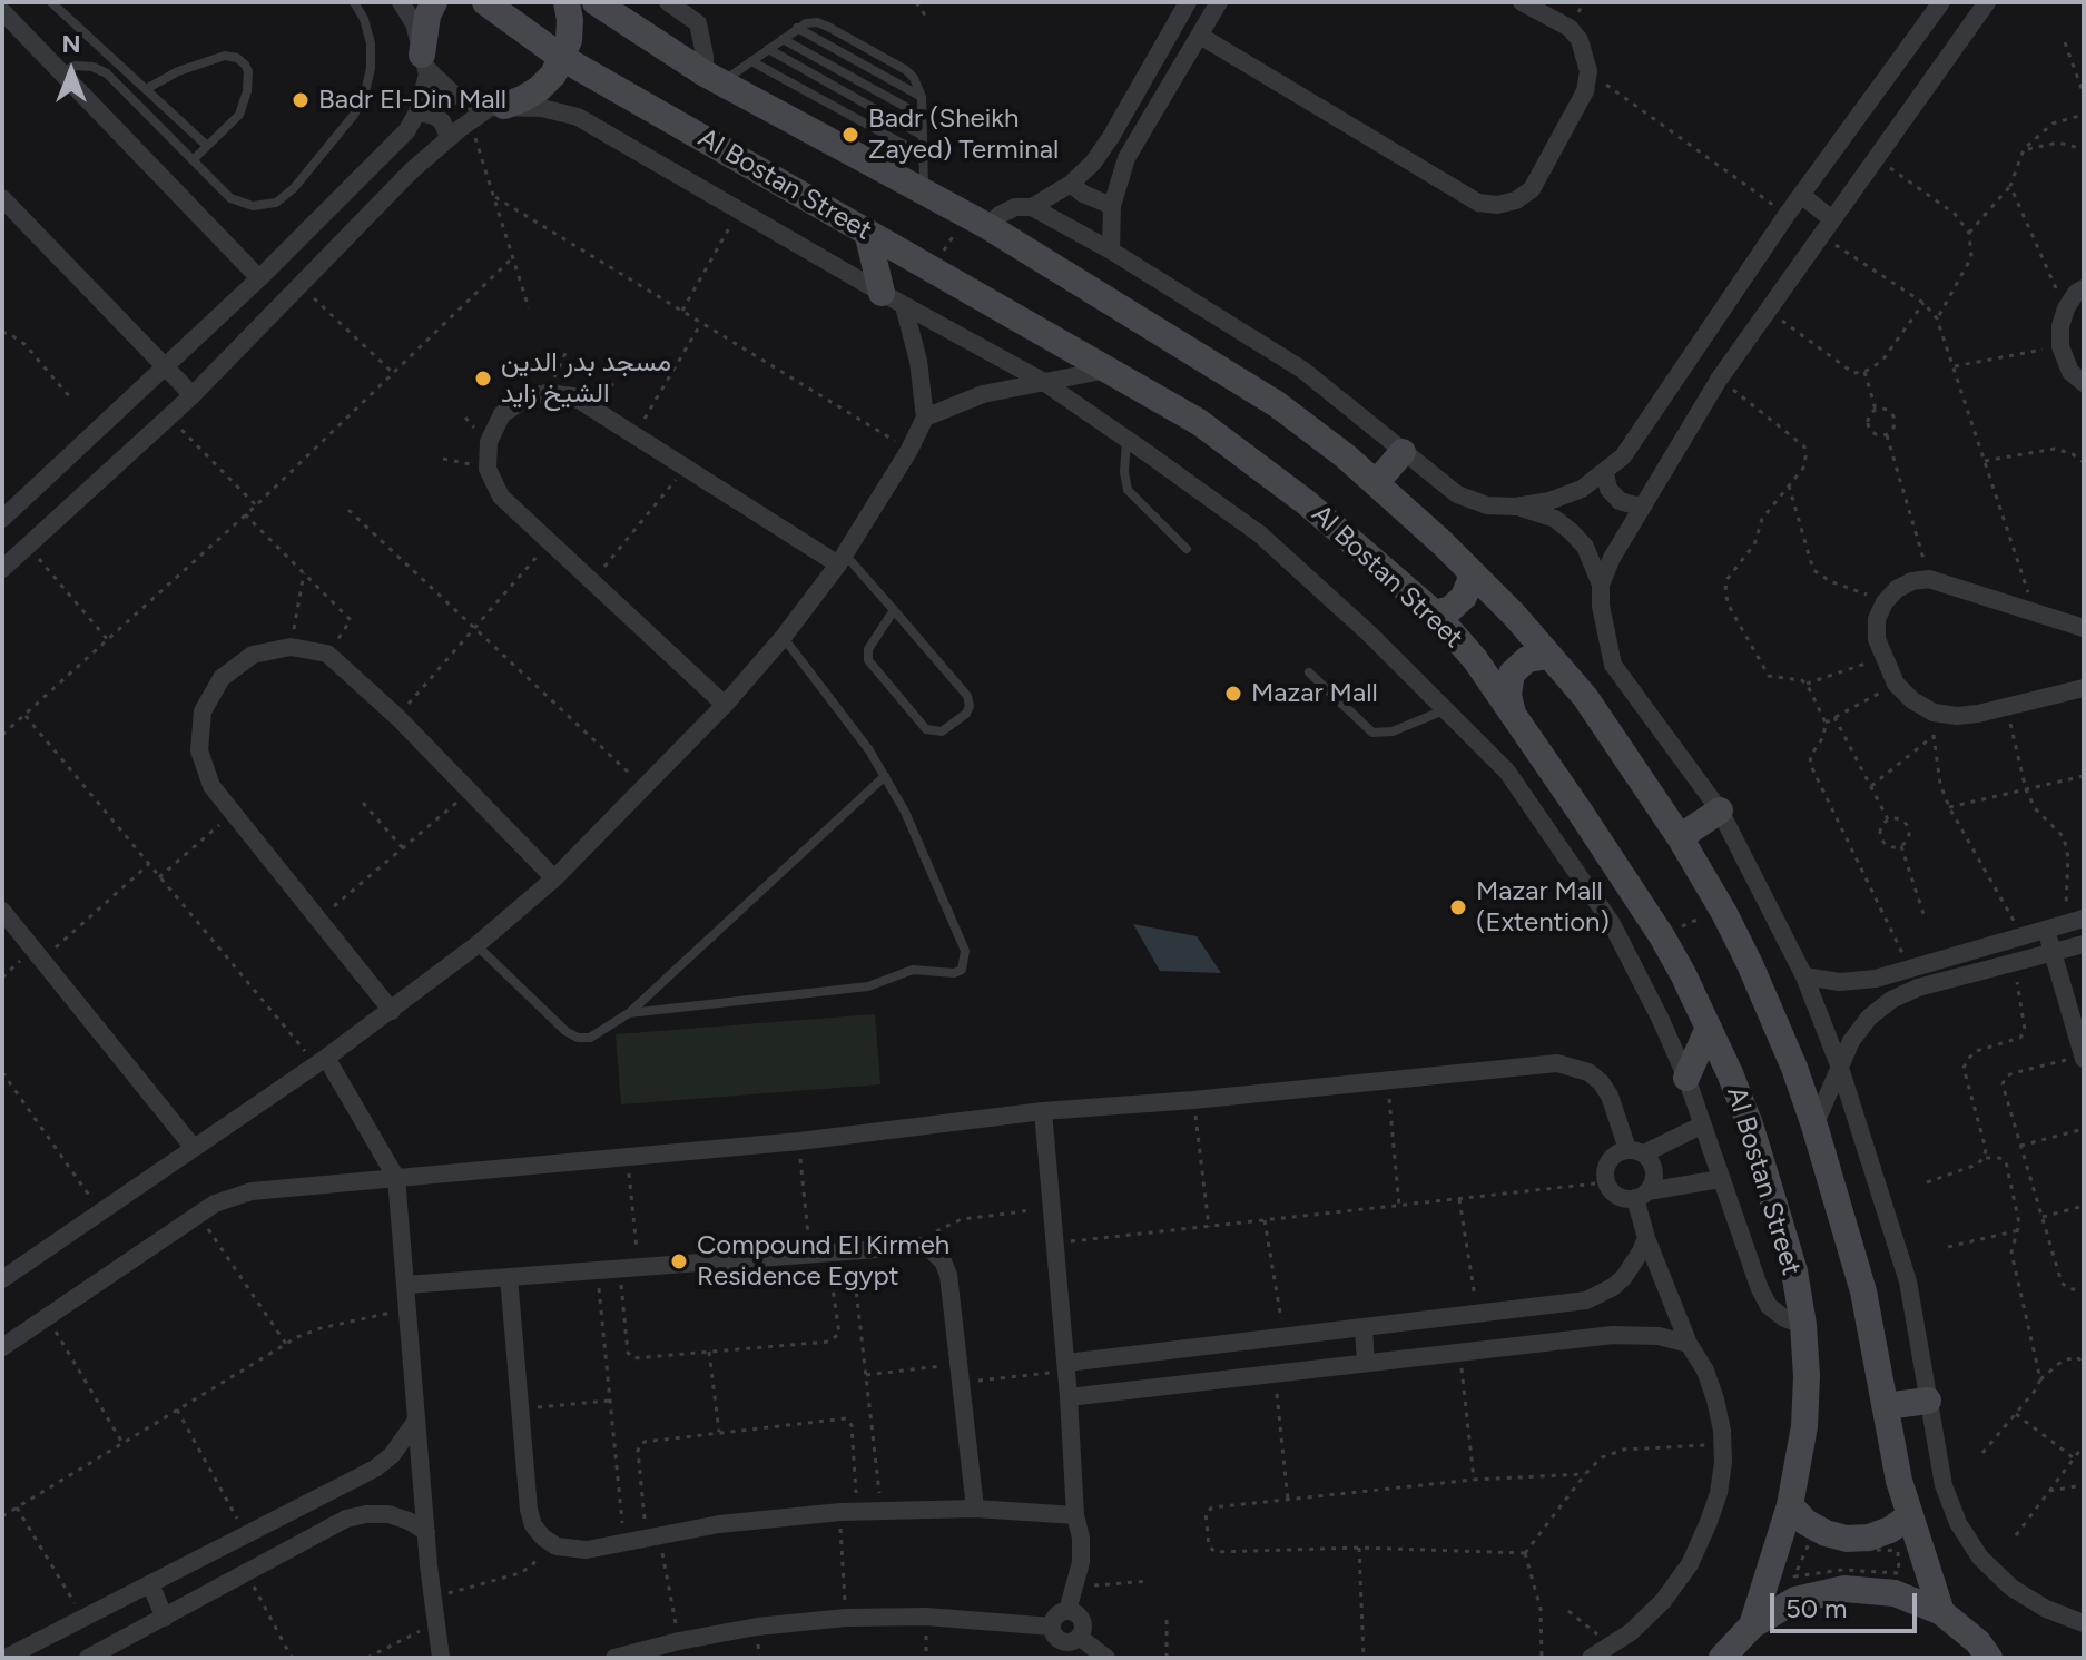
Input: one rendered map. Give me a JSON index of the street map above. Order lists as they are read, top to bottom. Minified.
{"streets":{"street":["Al Bostan Street"]},"places":["Badr El-Din Mall","Badr (Sheikh Zayed) Terminal","مسجد بدر الدين الشيخ زايد","Mazar Mall","Mazar Mall (Extention)","Compound El Kirmeh Residence Egypt"],"scale_bar":"50 m","north":"top"}
